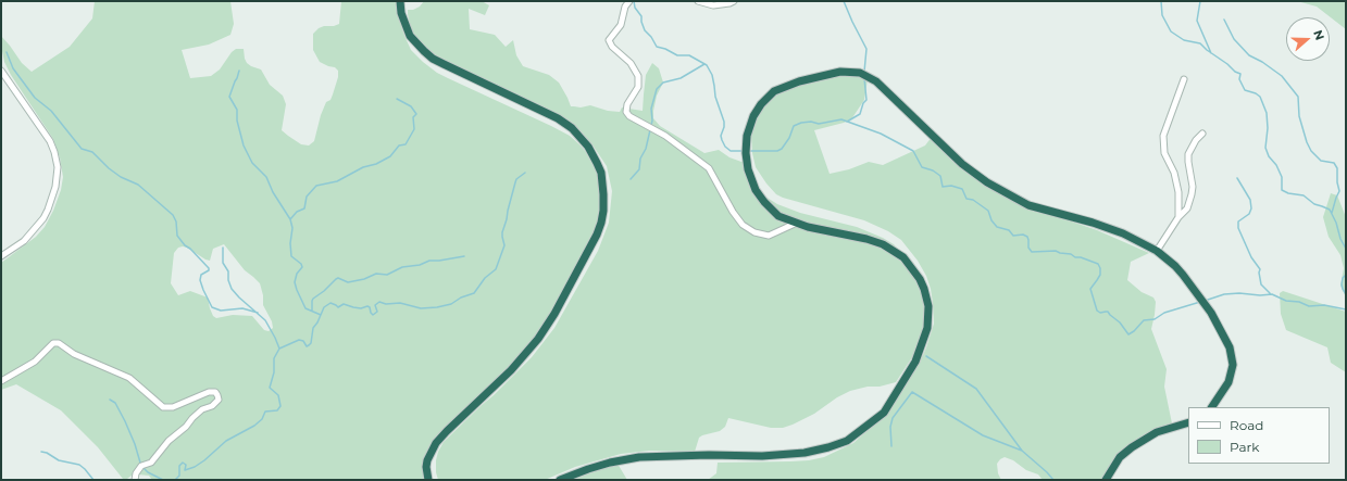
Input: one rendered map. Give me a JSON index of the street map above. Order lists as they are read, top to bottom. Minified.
{"legend":["Road","Park"],"north":"right"}
